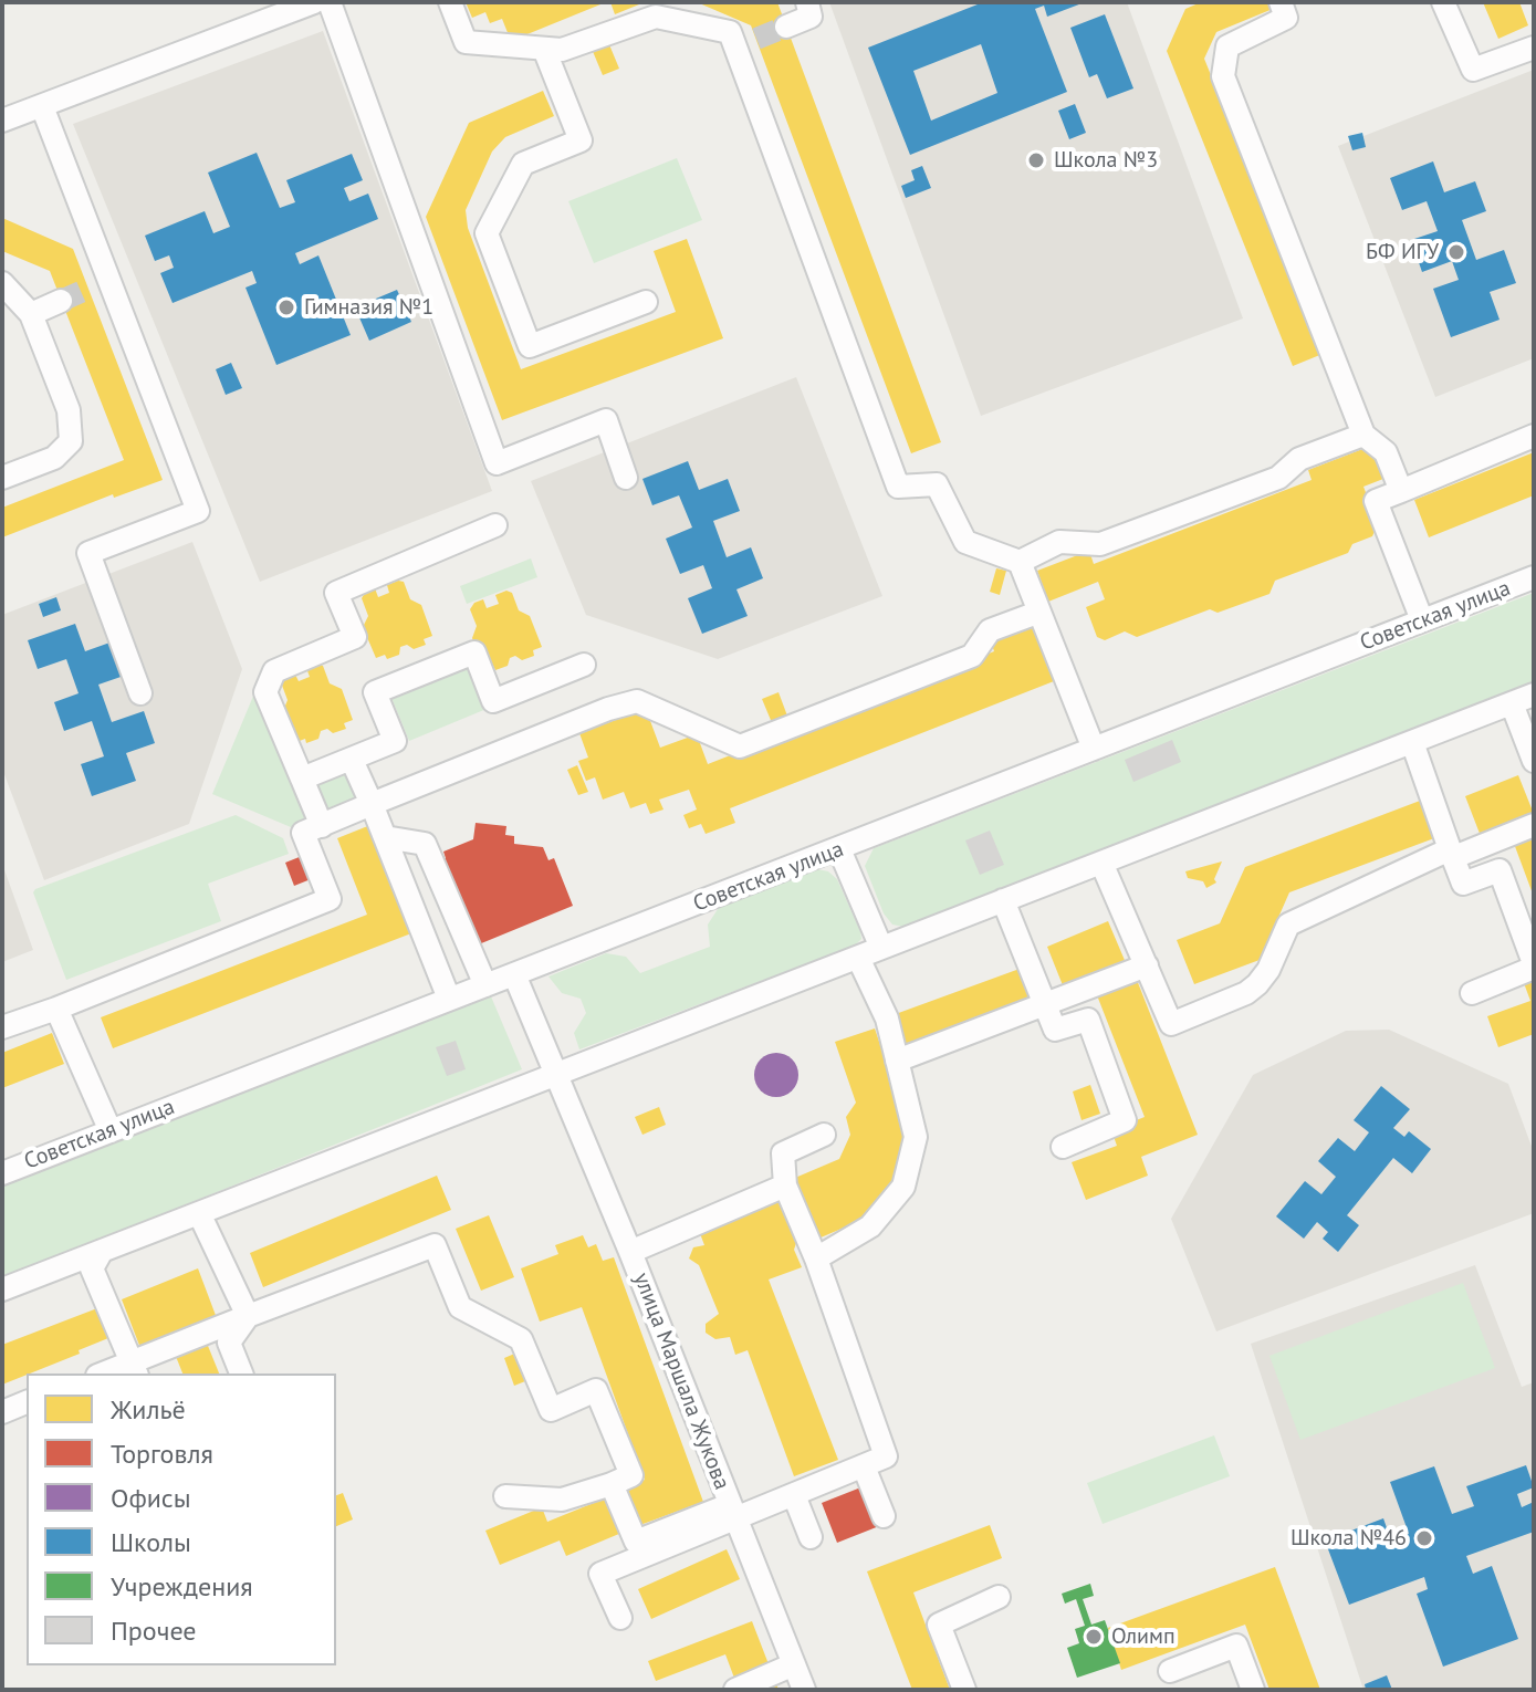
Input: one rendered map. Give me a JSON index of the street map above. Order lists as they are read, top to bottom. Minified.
{"streets":{"street":["Советская улица","улица Маршала Жукова"]},"crossings":[["Советская улица","улица Маршала Жукова"]],"places":["Школа №3","БФ ИГУ","Гимназия №1","Школа №46","Олимп"],"legend":["Жильё","Торговля","Офисы","Школы","Учреждения","Прочее"]}
